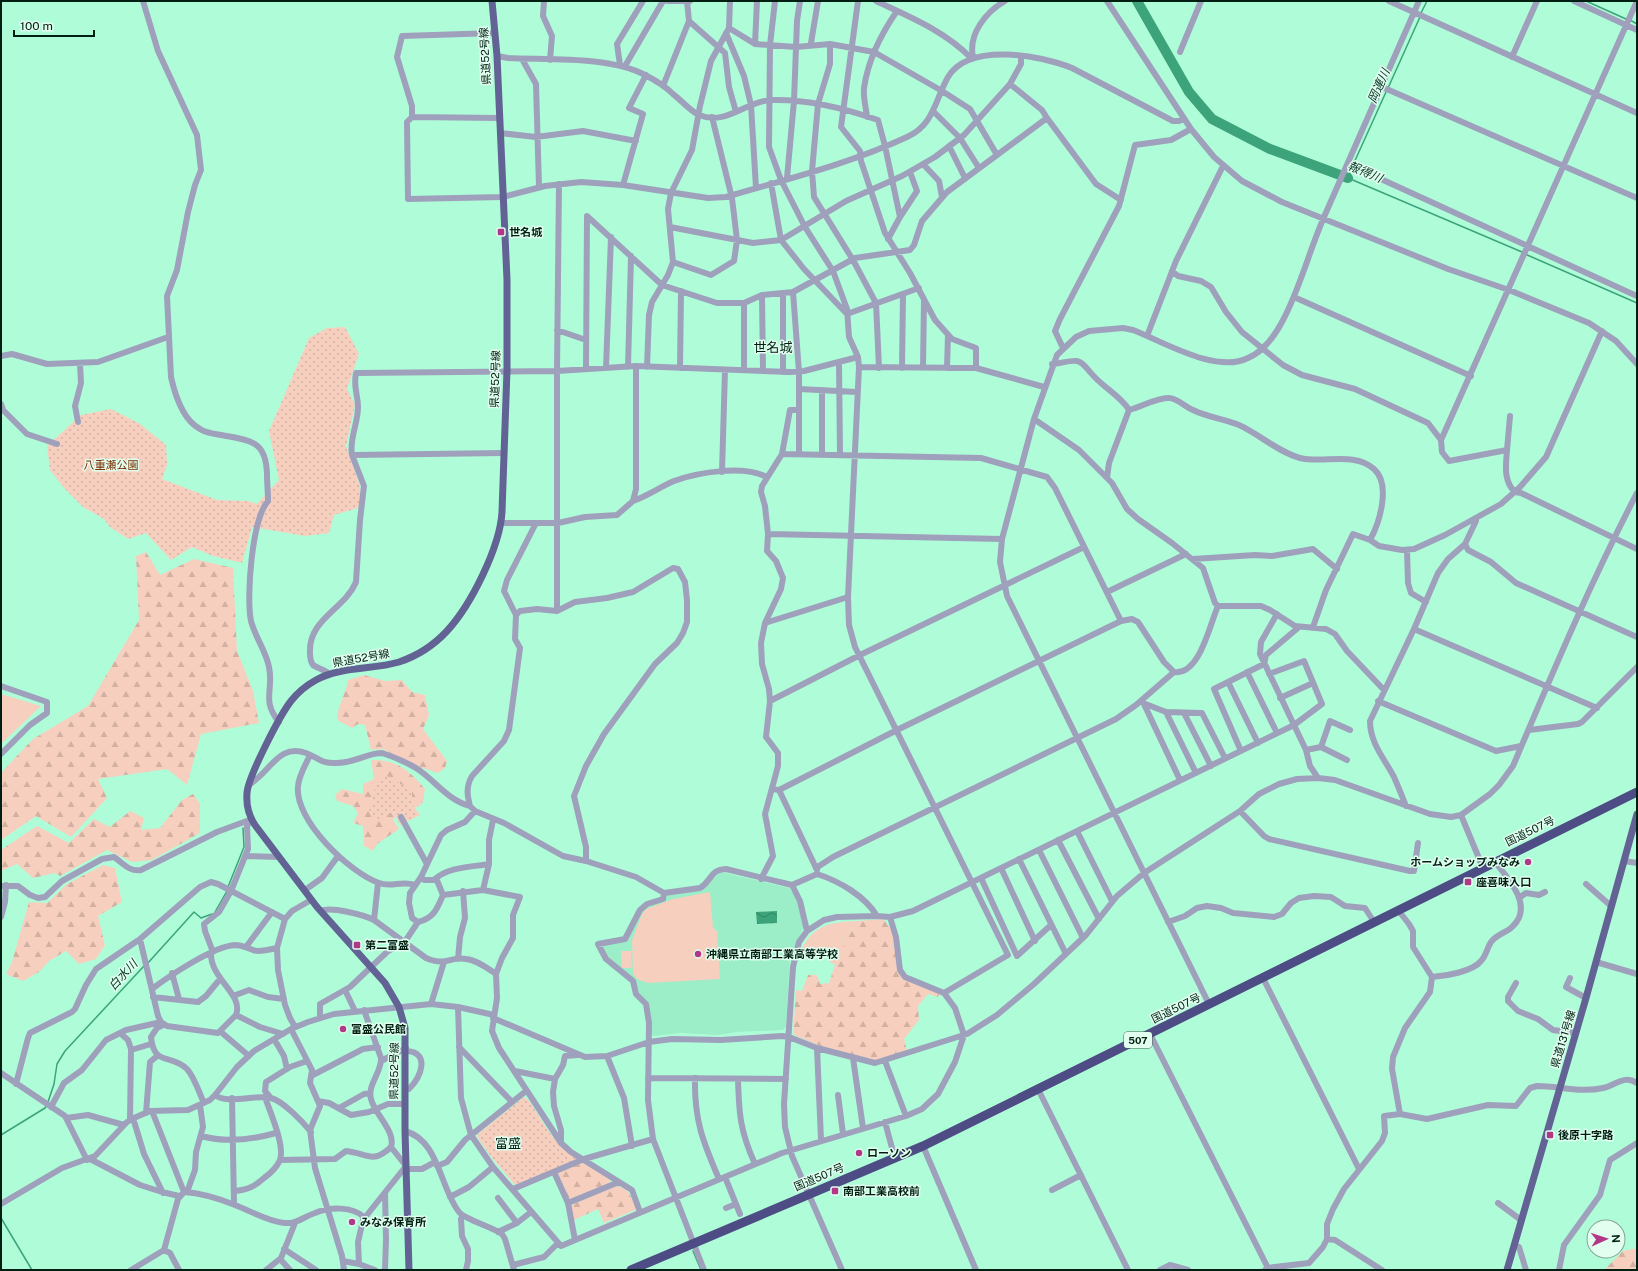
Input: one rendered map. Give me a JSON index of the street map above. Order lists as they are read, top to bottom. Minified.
{"streets":{"highway":["国道507号","507"],"main road":["県道52号線","県道131号線"]},"districts":["世名城","富盛"],"water":["岡連川","報得川","白水川"],"parks":["八重瀬公園"],"places":{"transit":["世名城","座喜味入口","第二富盛","後原十字路","南部工業高校前"],"other":["ホームショップみなみ","沖縄県立南部工業高等学校","富盛公民館","ローソン","みなみ保育所"]},"scale_bar":"100 m","north":"right"}
